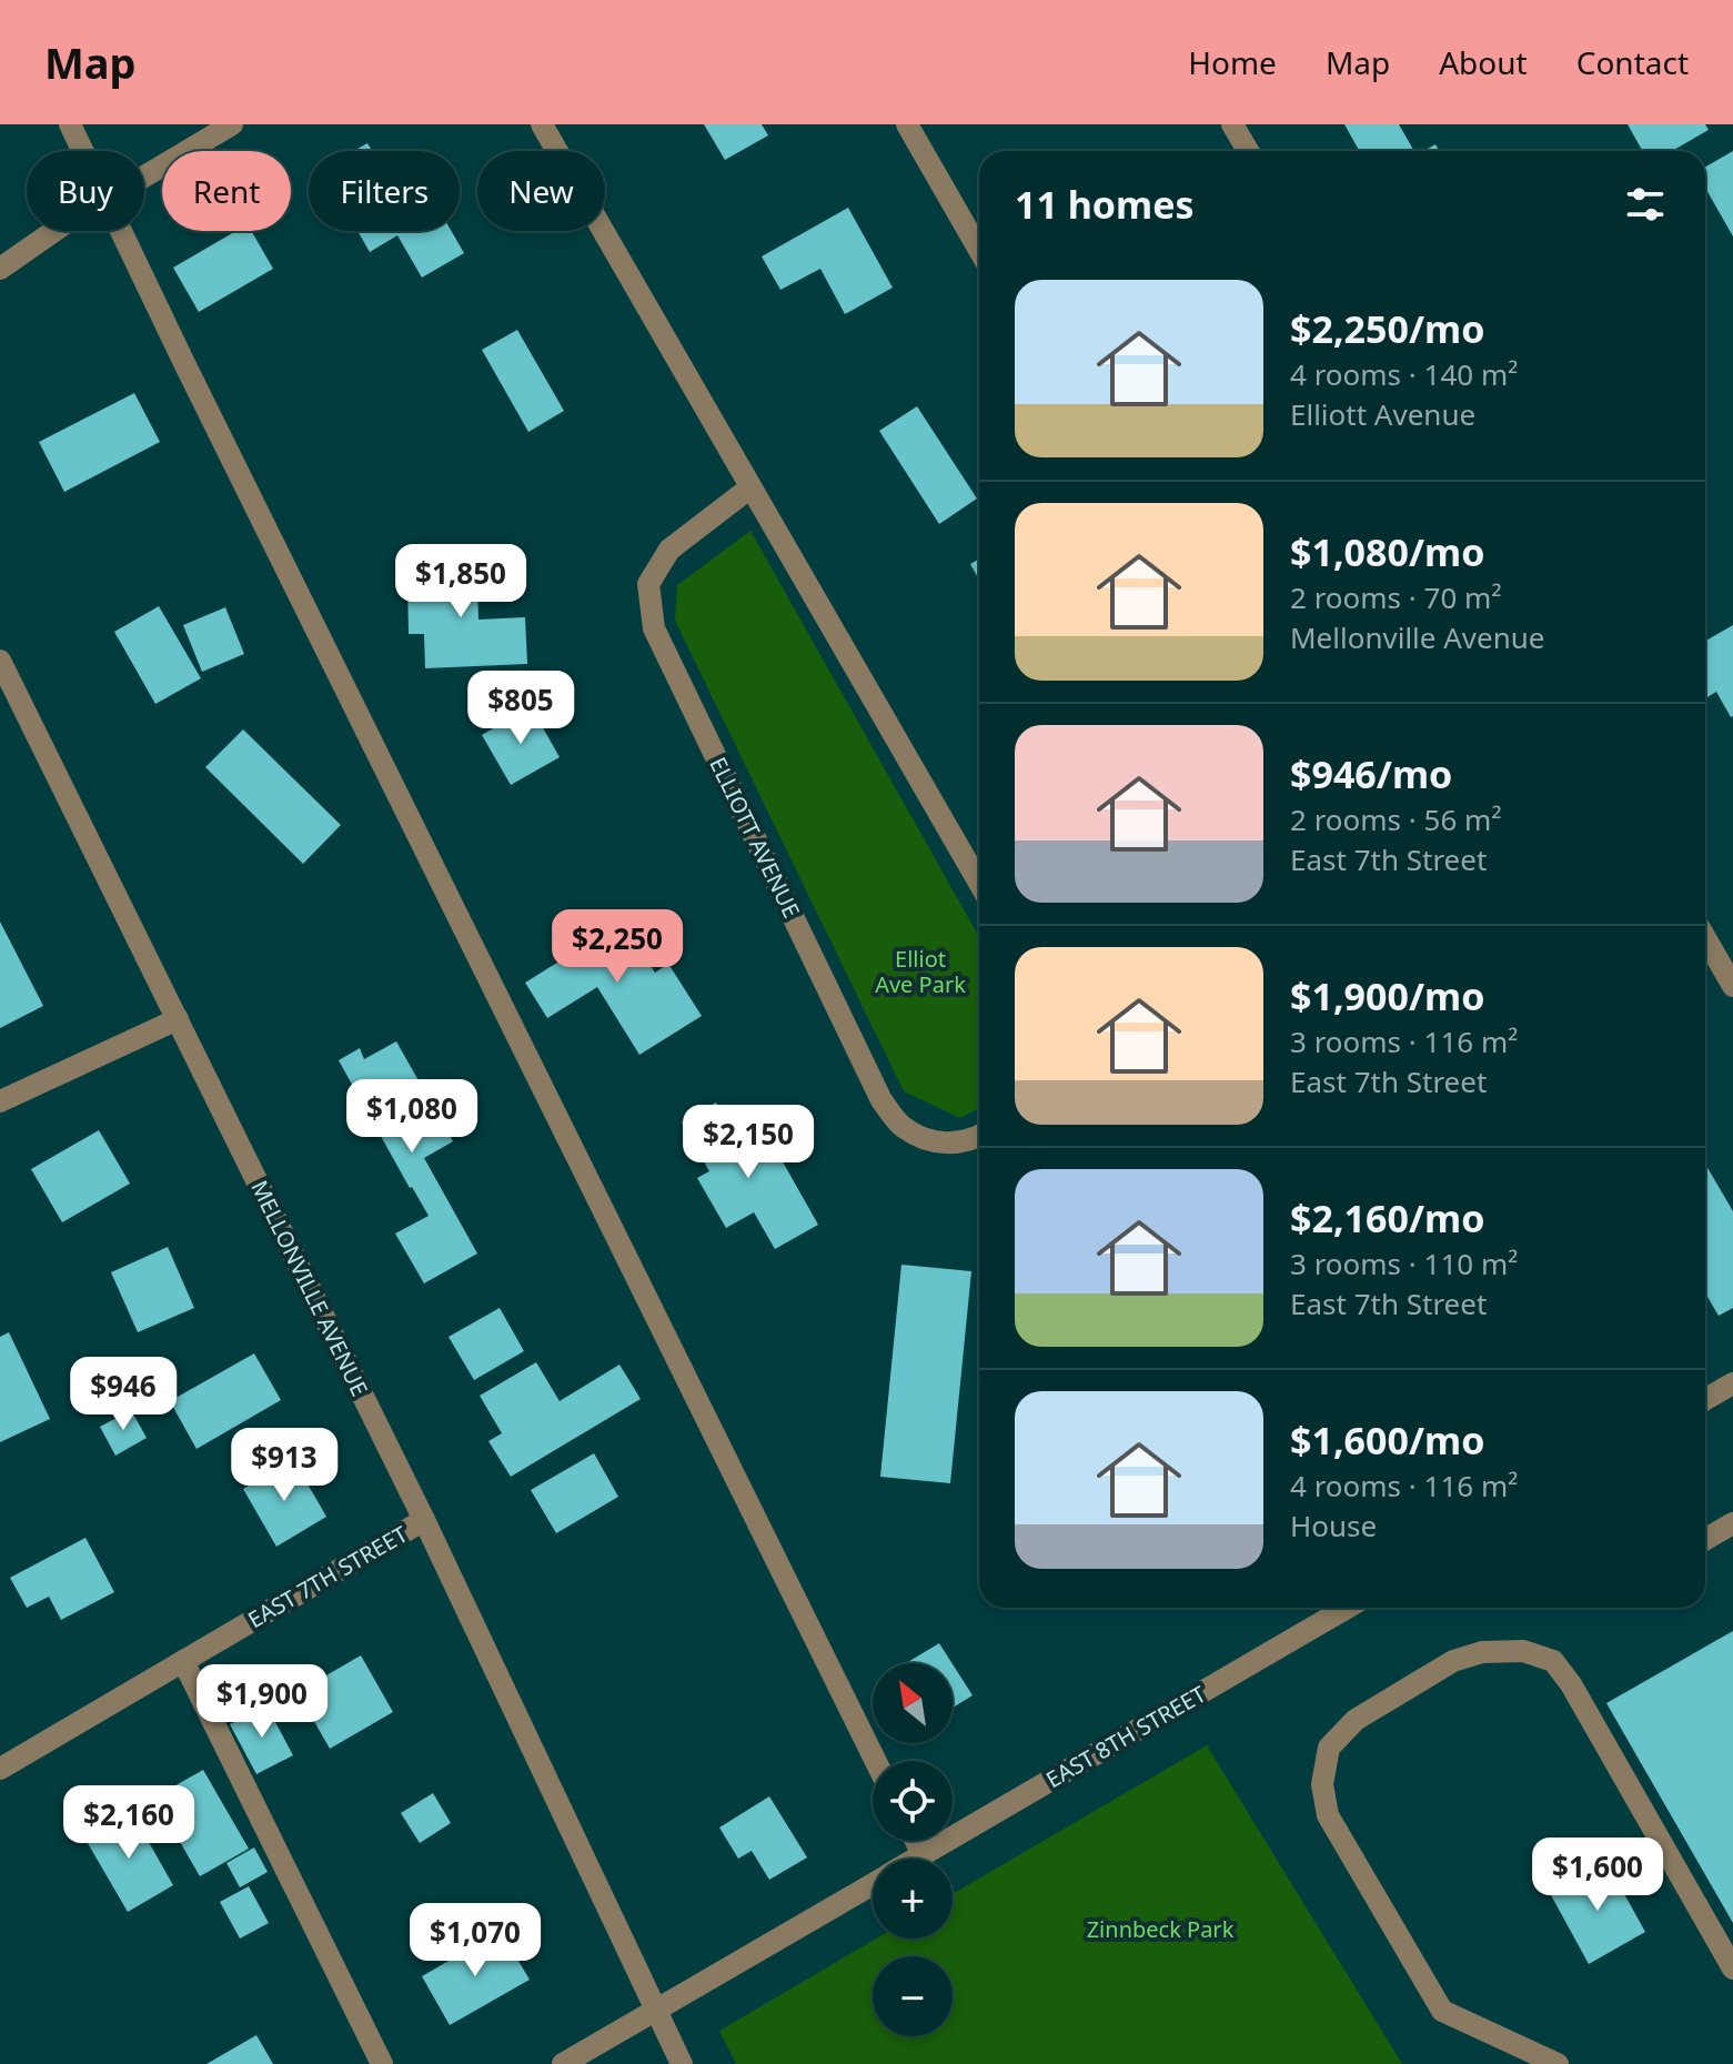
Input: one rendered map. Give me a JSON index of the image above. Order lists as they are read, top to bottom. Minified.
{"streets":{"street":["ELLIOTT AVENUE","MELLONVILLE AVENUE","EAST 7TH STREET","EAST 8TH STREET"]},"crossings":[["MELLONVILLE AVENUE","EAST 7TH STREET"],["MELLONVILLE AVENUE","EAST 8TH STREET"]],"parks":["Elliot Ave Park","Zinnbeck Park"],"north":"top left","page":{"header":"Map","nav":["Home","Map","About","Contact"],"chip":["Buy","Rent","Filters","New"],"heading":"11 homes","list":[{"name":"$2,250/mo","note":"4 rooms · 140 m² · Elliott Avenue"},{"name":"$1,080/mo","note":"2 rooms · 70 m² · Mellonville Avenue"},{"name":"$946/mo","note":"2 rooms · 56 m² · East 7th Street"},{"name":"$1,900/mo","note":"3 rooms · 116 m² · East 7th Street"},{"name":"$2,160/mo","note":"3 rooms · 110 m² · East 7th Street"},{"name":"$1,600/mo","note":"4 rooms · 116 m² · House"}],"price":["$1,850","$805","$2,250","$1,080","$2,150","$946","$913","$1,900","$2,160","$1,600","$1,070"],"map_buttons":["+","−"]}}
